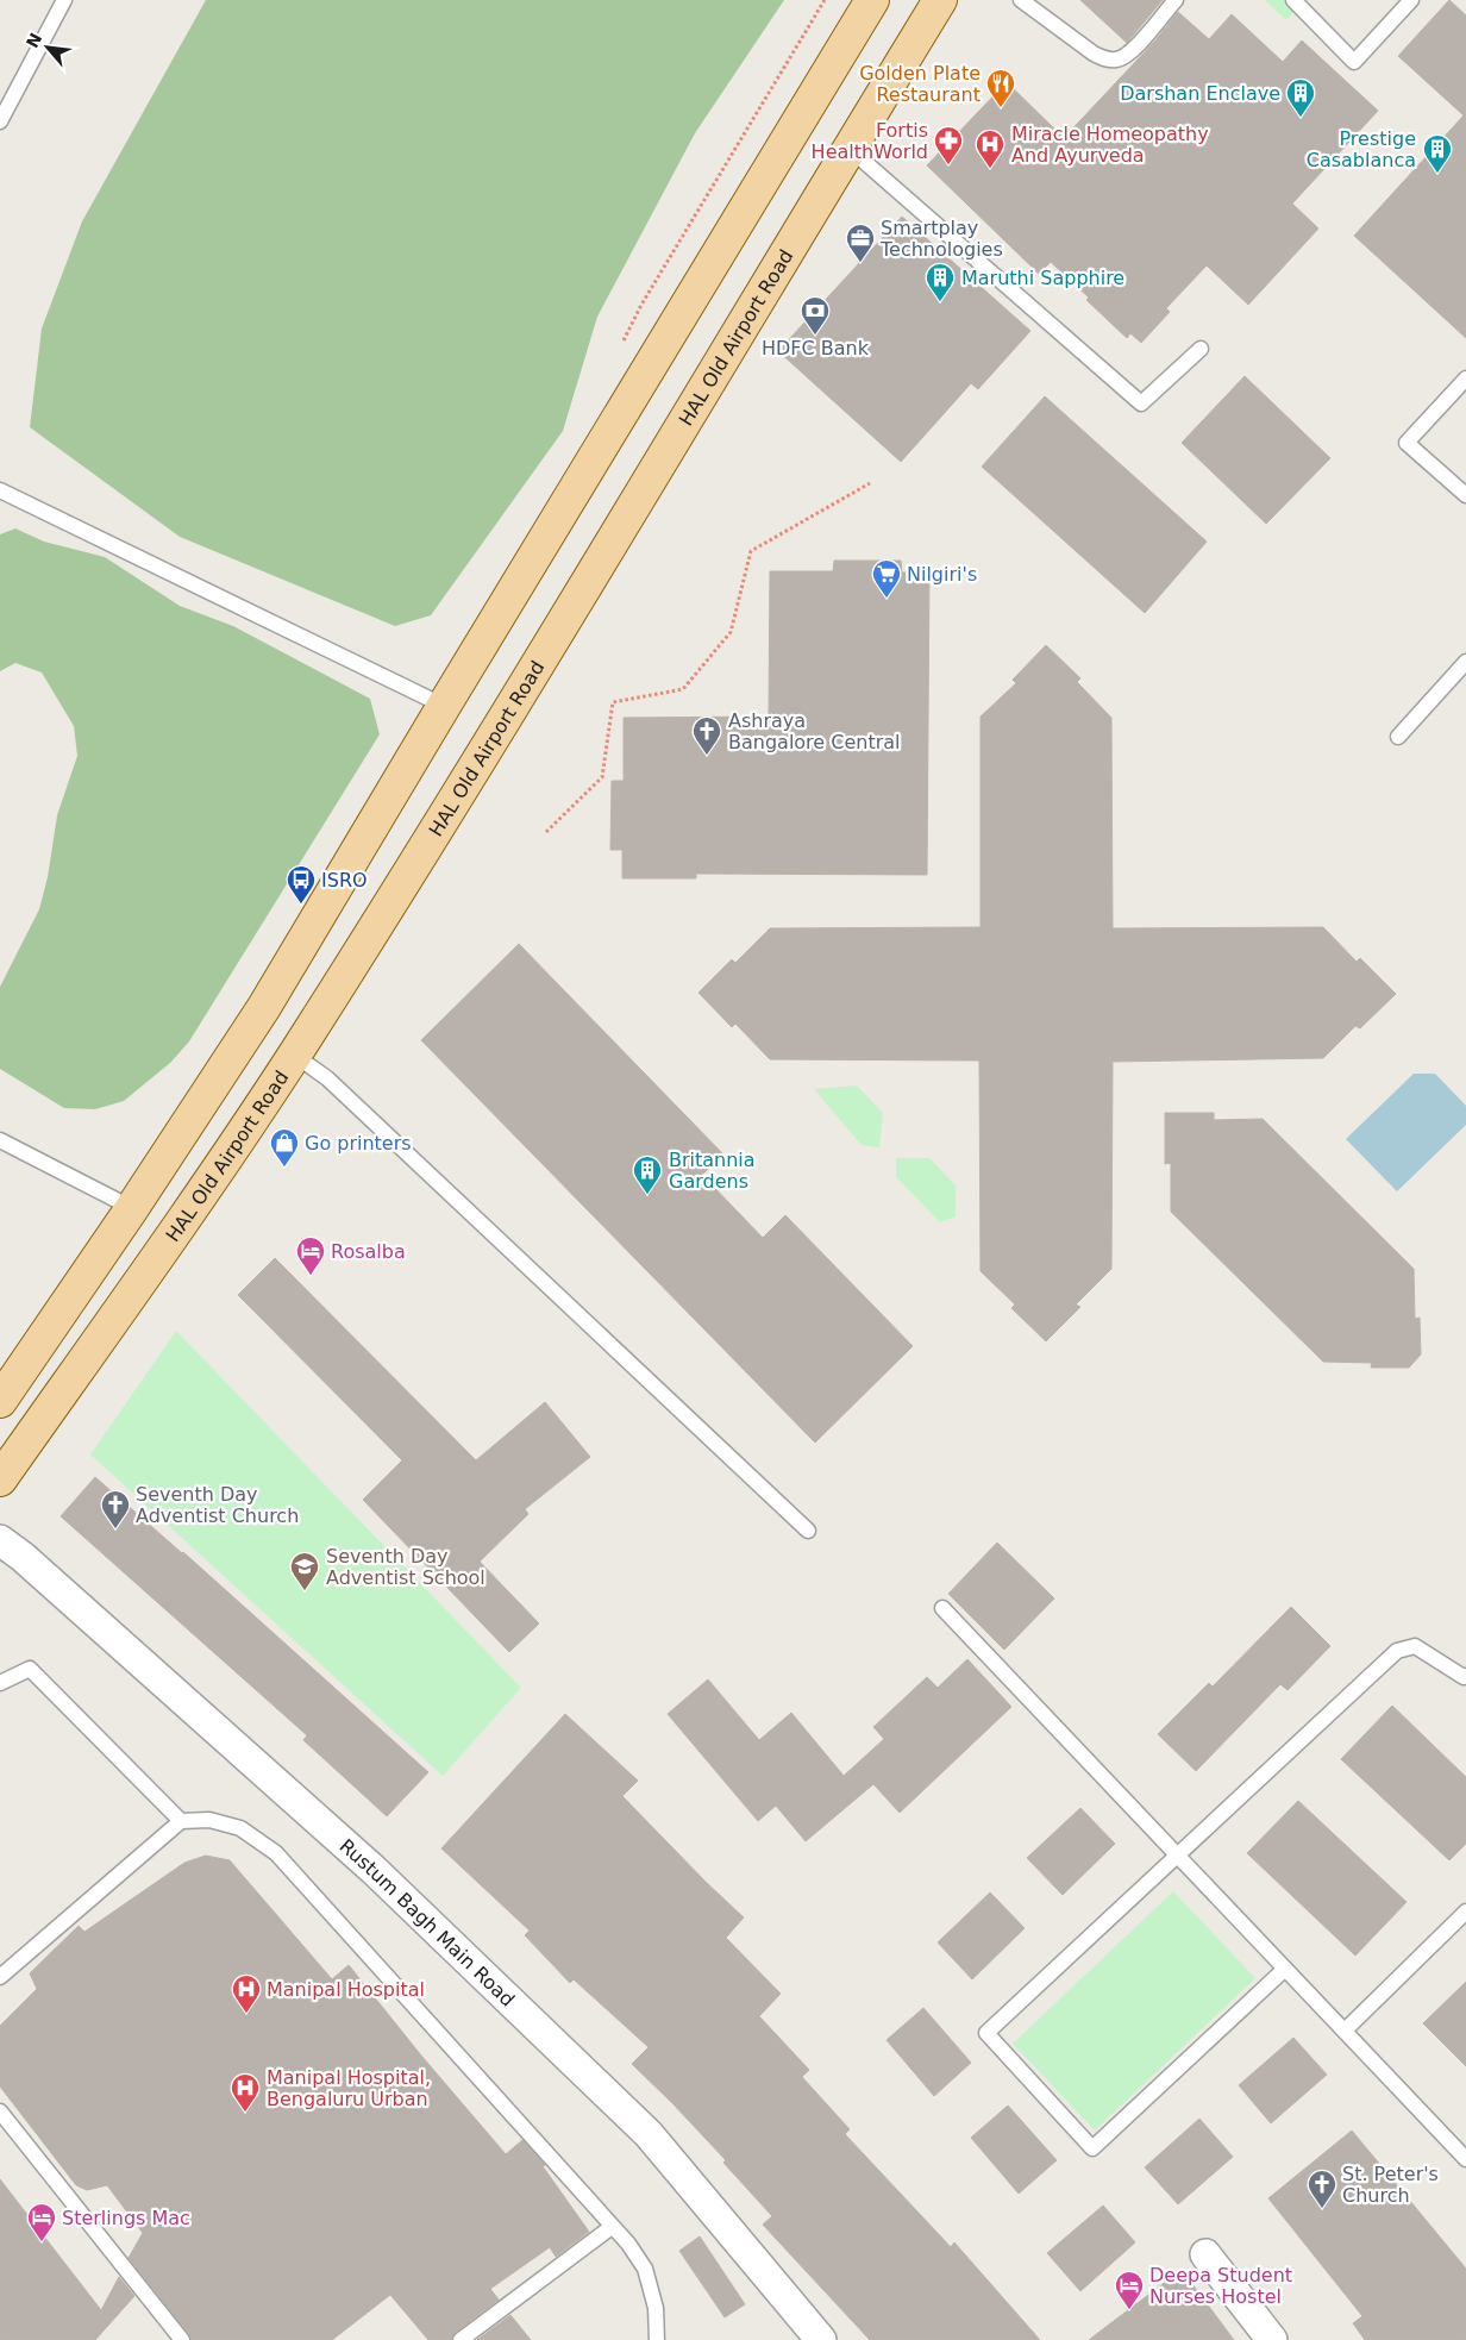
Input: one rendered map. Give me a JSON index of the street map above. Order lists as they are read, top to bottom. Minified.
{"streets":{"main road":["HAL Old Airport Road"],"street":["Rustum Bagh Main Road"]},"places":{"restaurant":["Golden Plate Restaurant"],"building":["Darshan Enclave","Prestige Casablanca","Maruthi Sapphire","Britannia Gardens"],"pharmacy":["Fortis HealthWorld"],"hospital":["Miracle Homeopathy And Ayurveda","Manipal Hospital","Manipal Hospital, Bengaluru Urban"],"office":["Smartplay Technologies"],"bank":["HDFC Bank"],"supermarket":["Nilgiri's"],"church":["Ashraya Bangalore Central","Seventh Day Adventist Church","St. Peter's Church"],"bus stop":["ISRO"],"shop":["Go printers"],"hotel":["Rosalba","Sterlings Mac","Deepa Student Nurses Hostel"],"school or university":["Seventh Day Adventist School"]},"north":"top left"}
